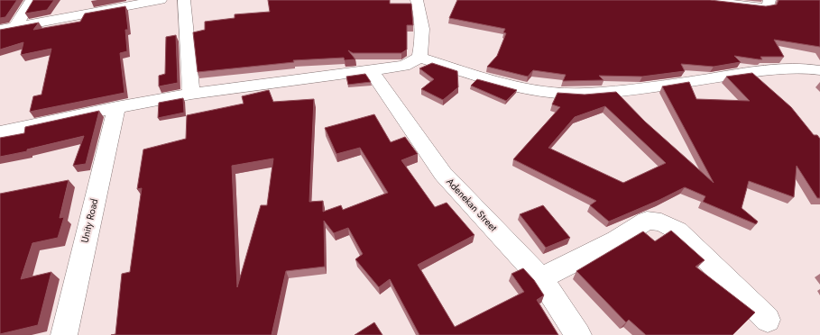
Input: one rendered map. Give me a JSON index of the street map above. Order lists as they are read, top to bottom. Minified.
{"streets":{"street":["Adenekan Street","Unity Road"]}}
